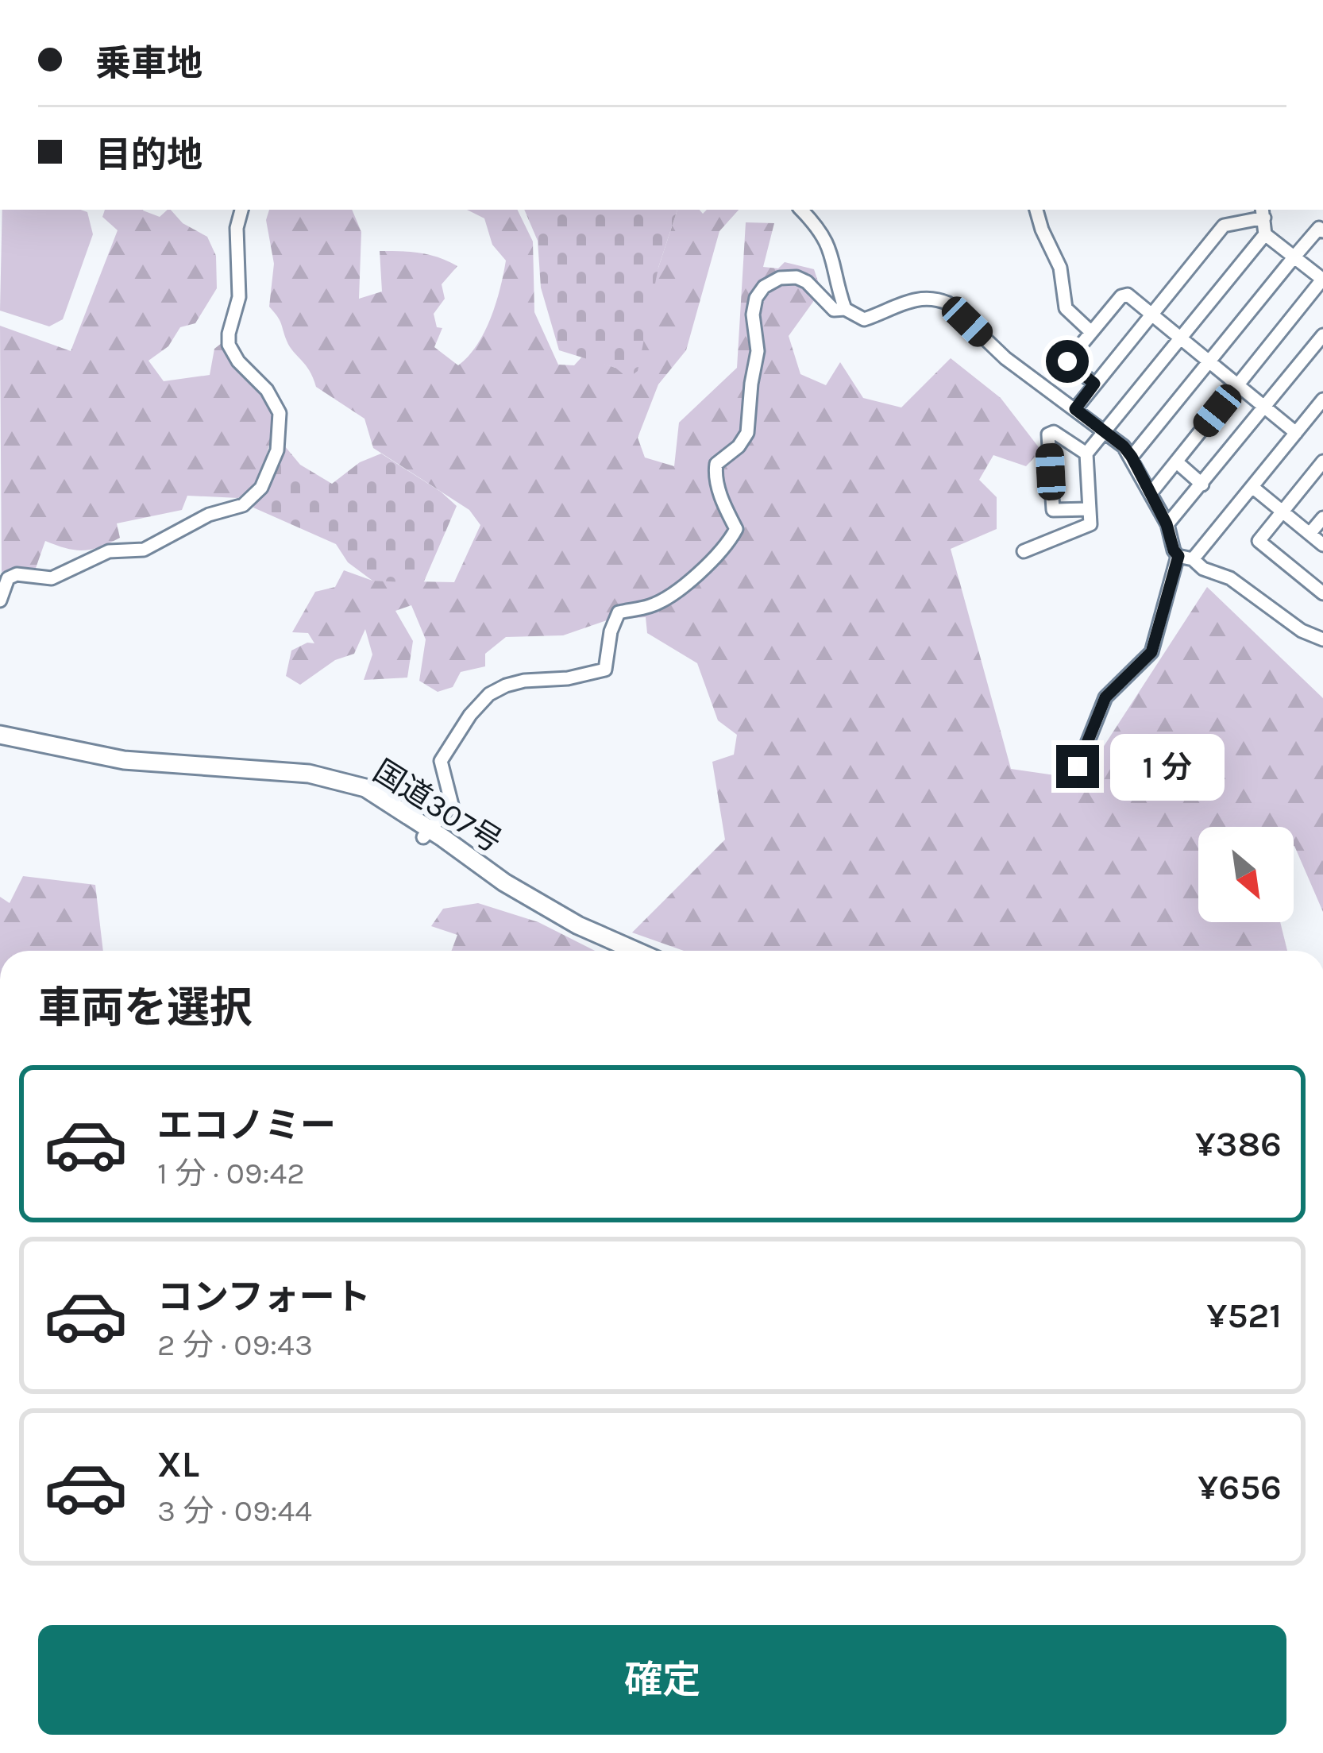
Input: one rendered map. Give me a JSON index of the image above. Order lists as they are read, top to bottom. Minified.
{"streets":{"highway":["国道307号"]},"north":"bottom right","page":{"banner":["乗車地","目的地"],"bubble":"1 分","heading":"車両を選択","list":[{"name":"エコノミー","note":"1 分 · 09:42","value":"¥386"},{"name":"コンフォート","note":"2 分 · 09:43","value":"¥521"},{"name":"XL","note":"3 分 · 09:44","value":"¥656"}],"buttons":"確定"}}
